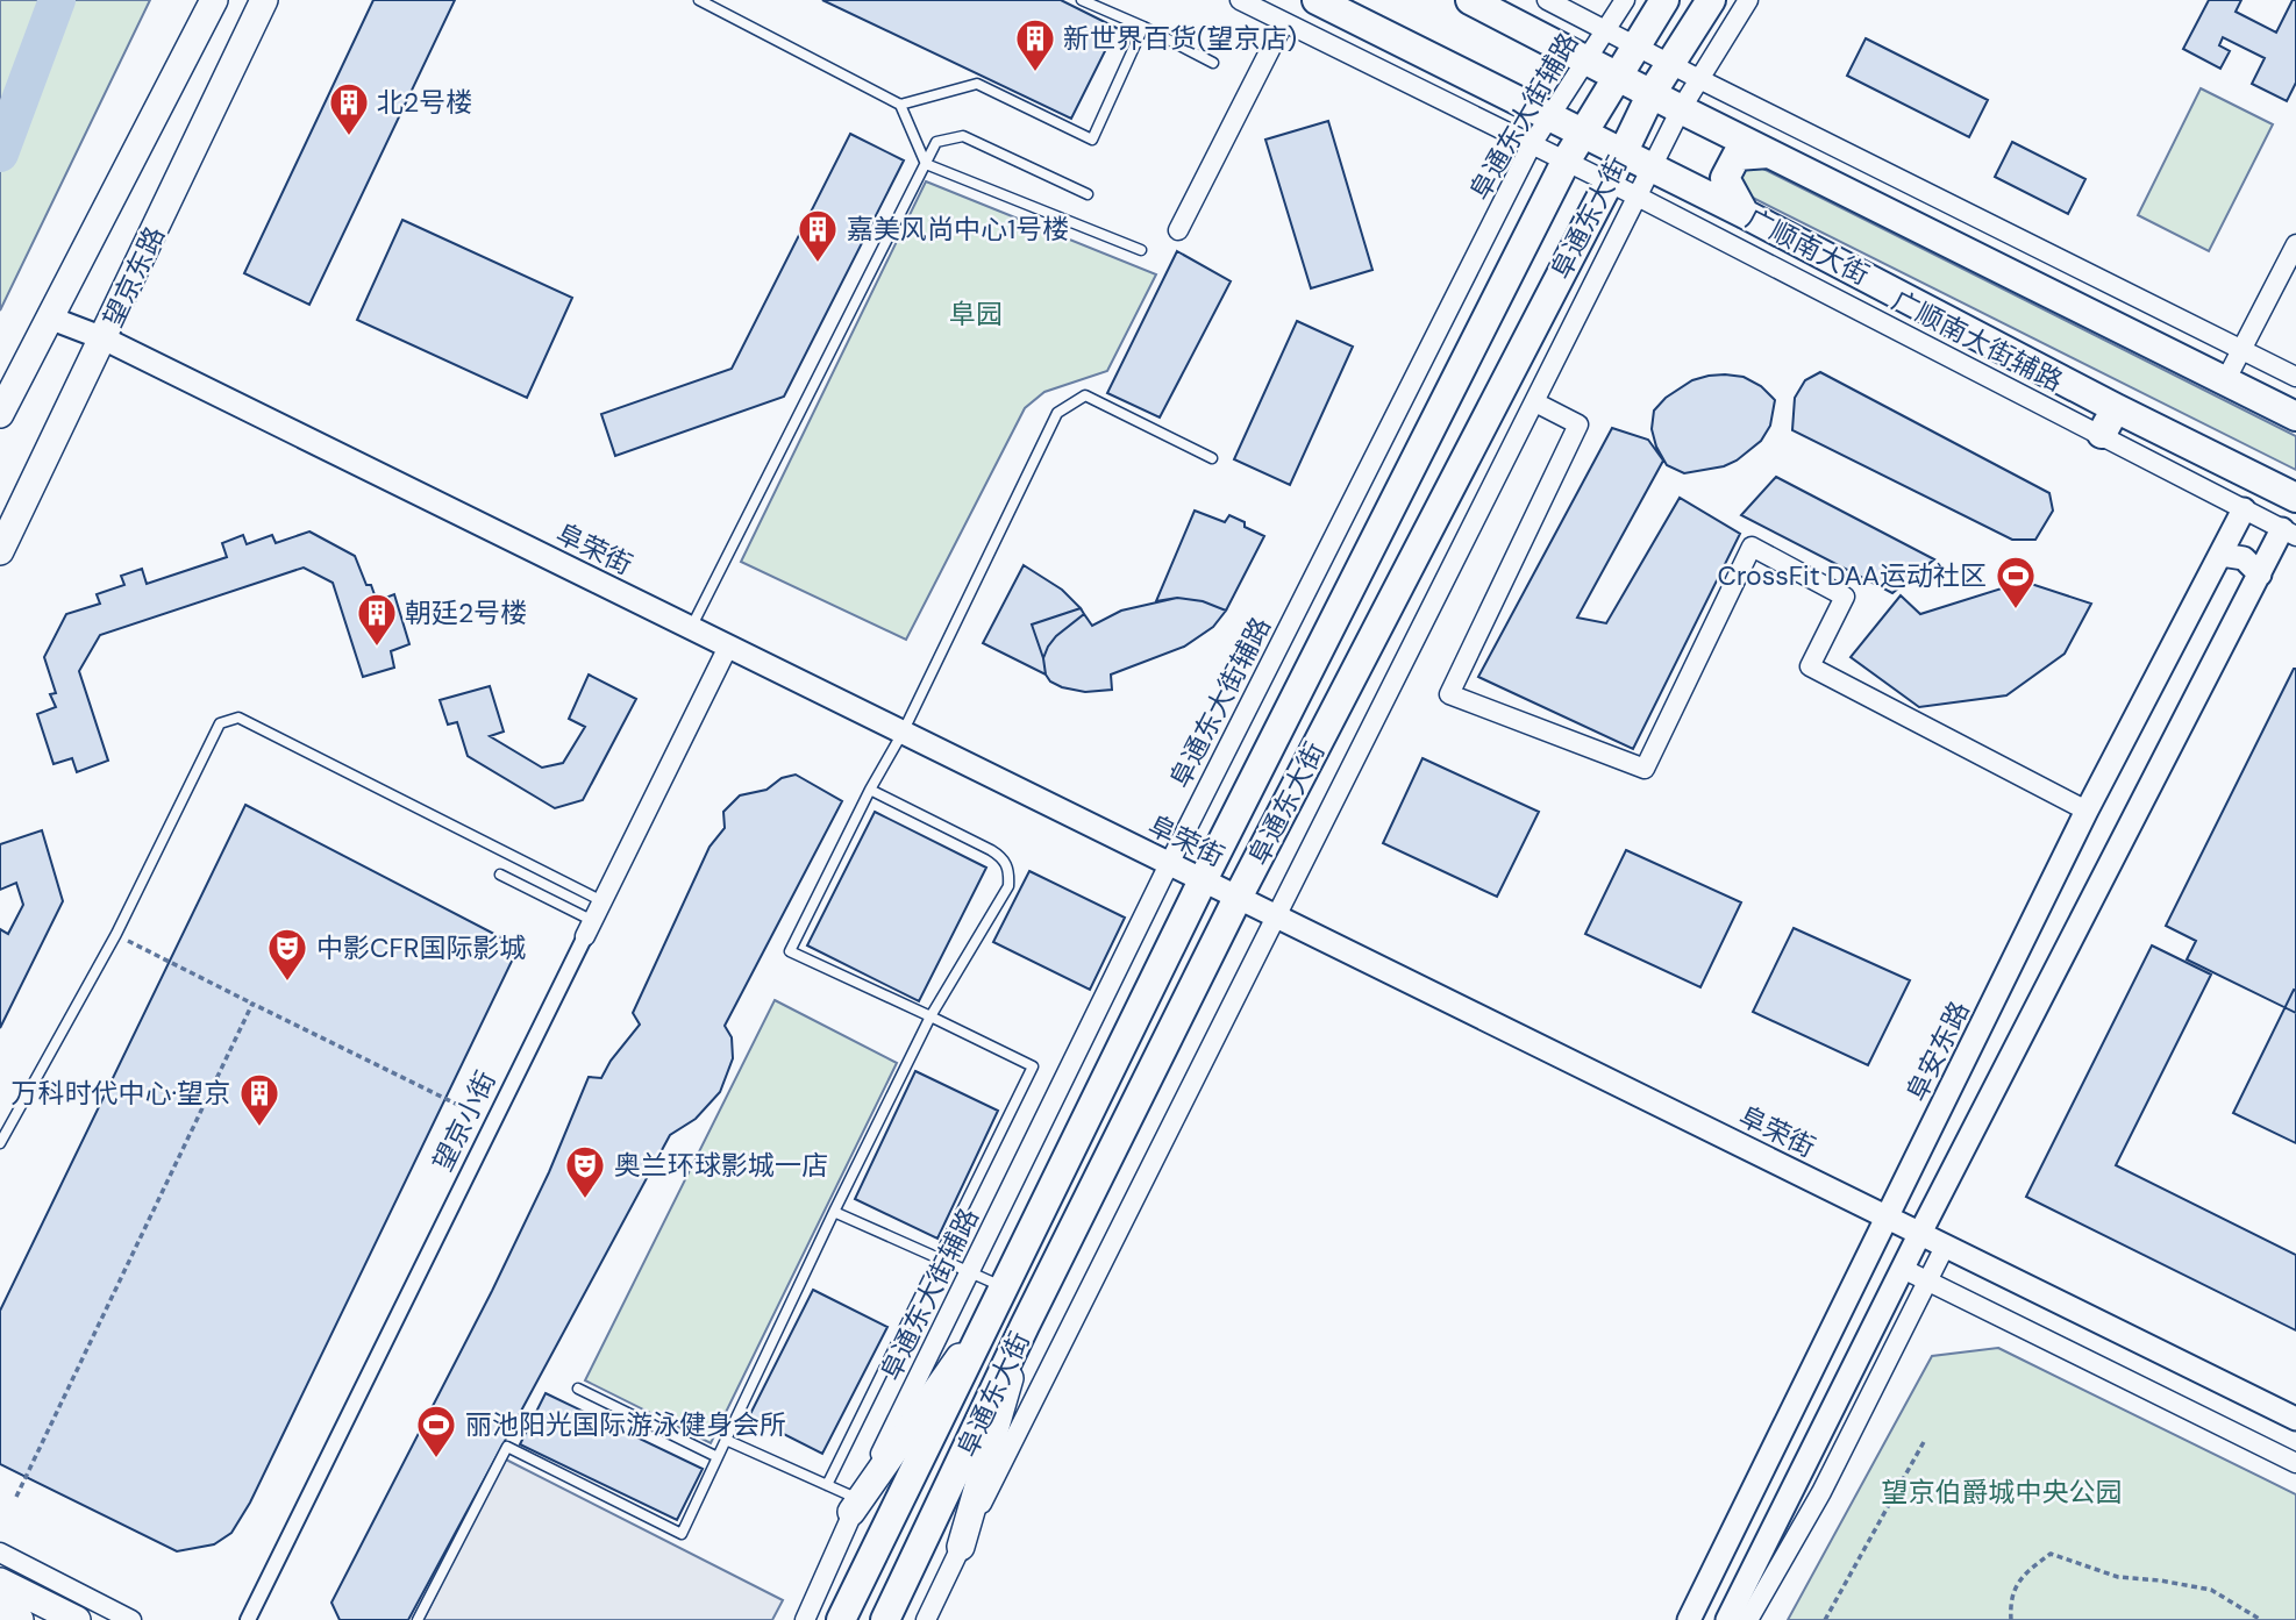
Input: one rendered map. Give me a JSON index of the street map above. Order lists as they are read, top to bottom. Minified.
{"streets":{"main road":["阜通东大街","广顺南大街","望京东路"],"street":["阜通东大街辅路","广顺南大街辅路","阜荣街","阜安东路","望京小街"]},"crossings":[["阜通东大街辅路","广顺南大街"],["阜通东大街辅路","广顺南大街辅路"],["阜通东大街辅路","阜荣街"],["阜通东大街","广顺南大街"],["阜通东大街","广顺南大街辅路"],["阜通东大街","阜荣街"],["望京东路","阜荣街"],["广顺南大街辅路","阜安东路"],["阜荣街","阜安东路"],["阜荣街","望京小街"]],"parks":["阜园","望京伯爵城中央公园"],"places":{"building":["新世界百货(望京店)","北2号楼","嘉美风尚中心1号楼","朝廷2号楼","万科时代中心·望京"],"sports":["CrossFit DAA运动社区","丽池阳光国际游泳健身会所"],"theatre":["中影CFR国际影城","奥兰环球影城一店"]}}
